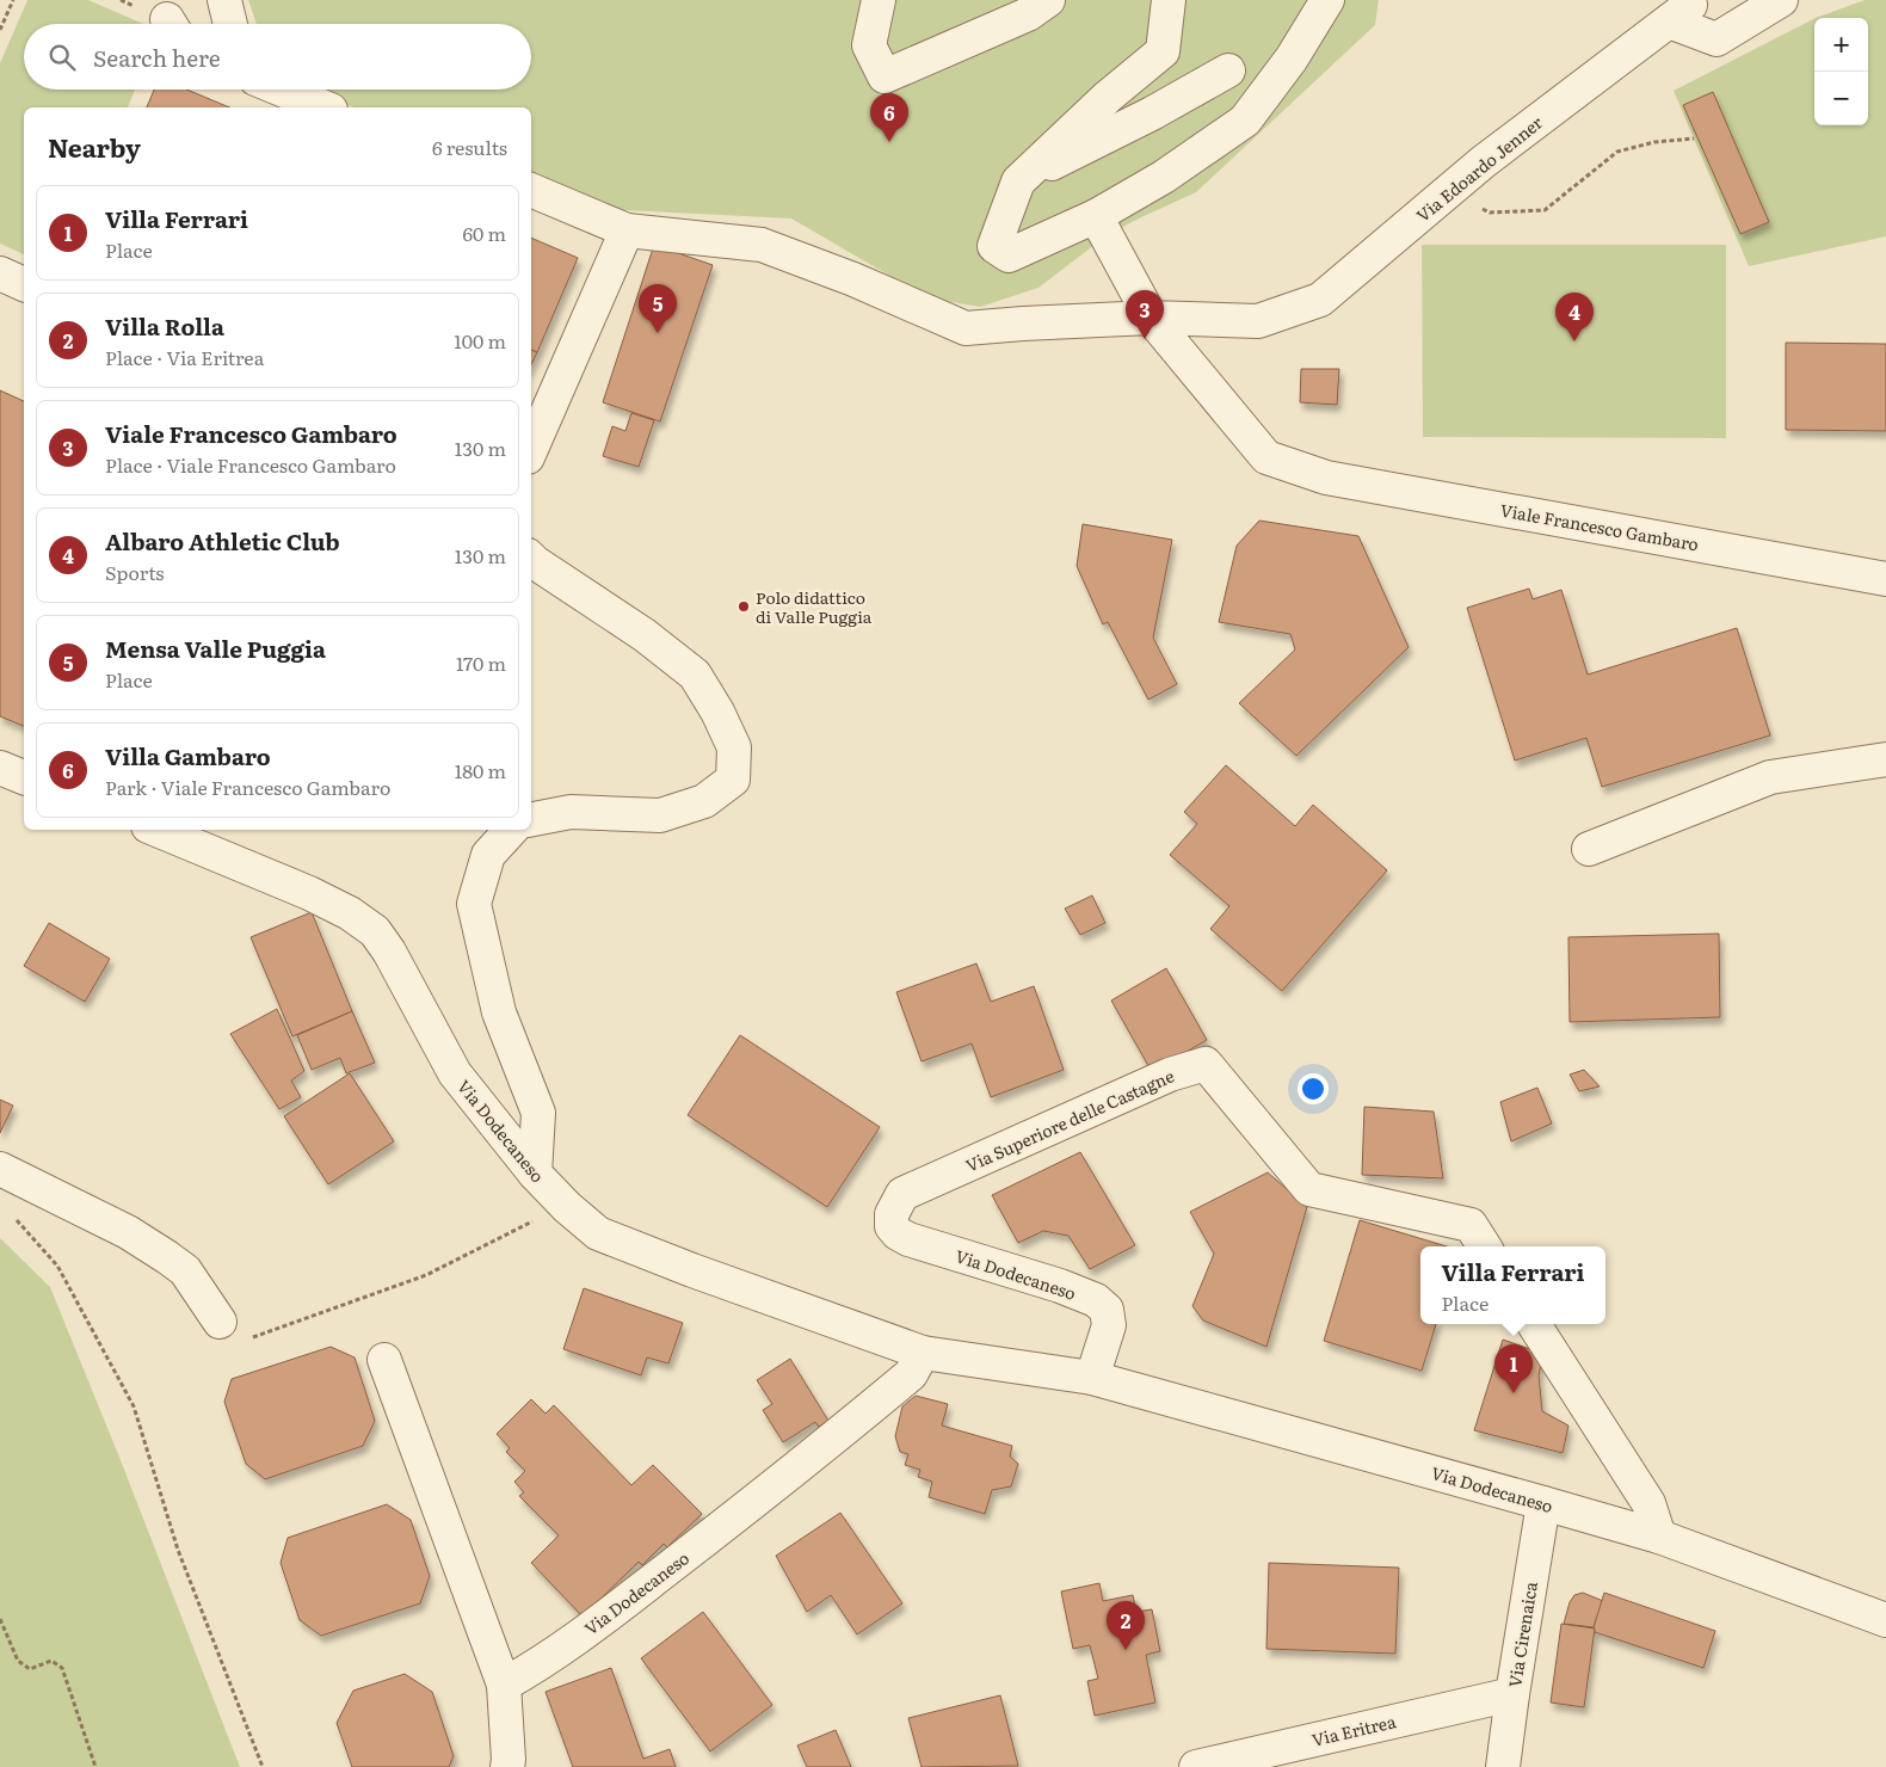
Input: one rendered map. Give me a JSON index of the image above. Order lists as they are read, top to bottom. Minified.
{"streets":{"street":["Via Edoardo Jenner","Viale Francesco Gambaro","Via Superiore delle Castagne","Via Dodecaneso","Via Cirenaica","Via Eritrea"]},"crossings":[["Via Edoardo Jenner","Viale Francesco Gambaro"],["Via Superiore delle Castagne","Via Dodecaneso"],["Via Dodecaneso","Via Cirenaica"],["Via Cirenaica","Via Eritrea"]],"places":["Polo didattico di Valle Puggia"],"page":{"map_buttons":["+","−"],"search":"Search here","pins":["6","5","3","4","1","2"],"heading":["Nearby","6 results"],"list":[{"mark":"1","name":"Villa Ferrari","note":"Place","value":"60 m"},{"mark":"2","name":"Villa Rolla","note":"Place · Via Eritrea","value":"100 m"},{"mark":"3","name":"Viale Francesco Gambaro","note":"Place · Viale Francesco Gambaro","value":"130 m"},{"mark":"4","name":"Albaro Athletic Club","note":"Sports","value":"130 m"},{"mark":"5","name":"Mensa Valle Puggia","note":"Place","value":"170 m"},{"mark":"6","name":"Villa Gambaro","note":"Park · Viale Francesco Gambaro","value":"180 m"}],"popup":["Villa Ferrari","Place"]}}
